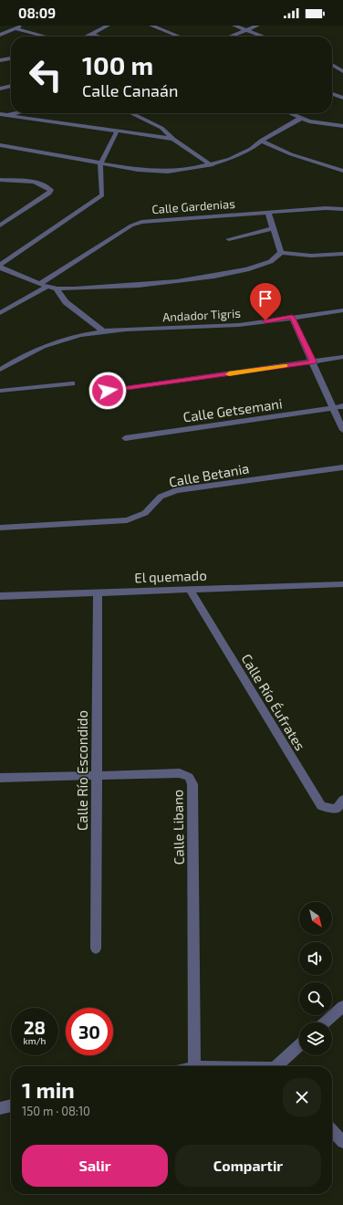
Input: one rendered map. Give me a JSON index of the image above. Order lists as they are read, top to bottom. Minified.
{"streets":{"street":["Calle Gardenias","Andador Tigris","Calle Getsemani","Calle Betania","El quemado","Calle Río Éufrates","Calle Río Escondido","Calle Libano"]},"crossings":[["El quemado","Calle Río Éufrates"],["El quemado","Calle Río Escondido"],["Calle Río Escondido","Calle Libano"]],"north":"bottom right","page":{"status":"08:09","turn":["100 m","Calle Canaán"],"speed":"28 km/h","limit":"30","heading":["1 min","150 m · 08:10"],"buttons":["Salir","Compartir"]}}
